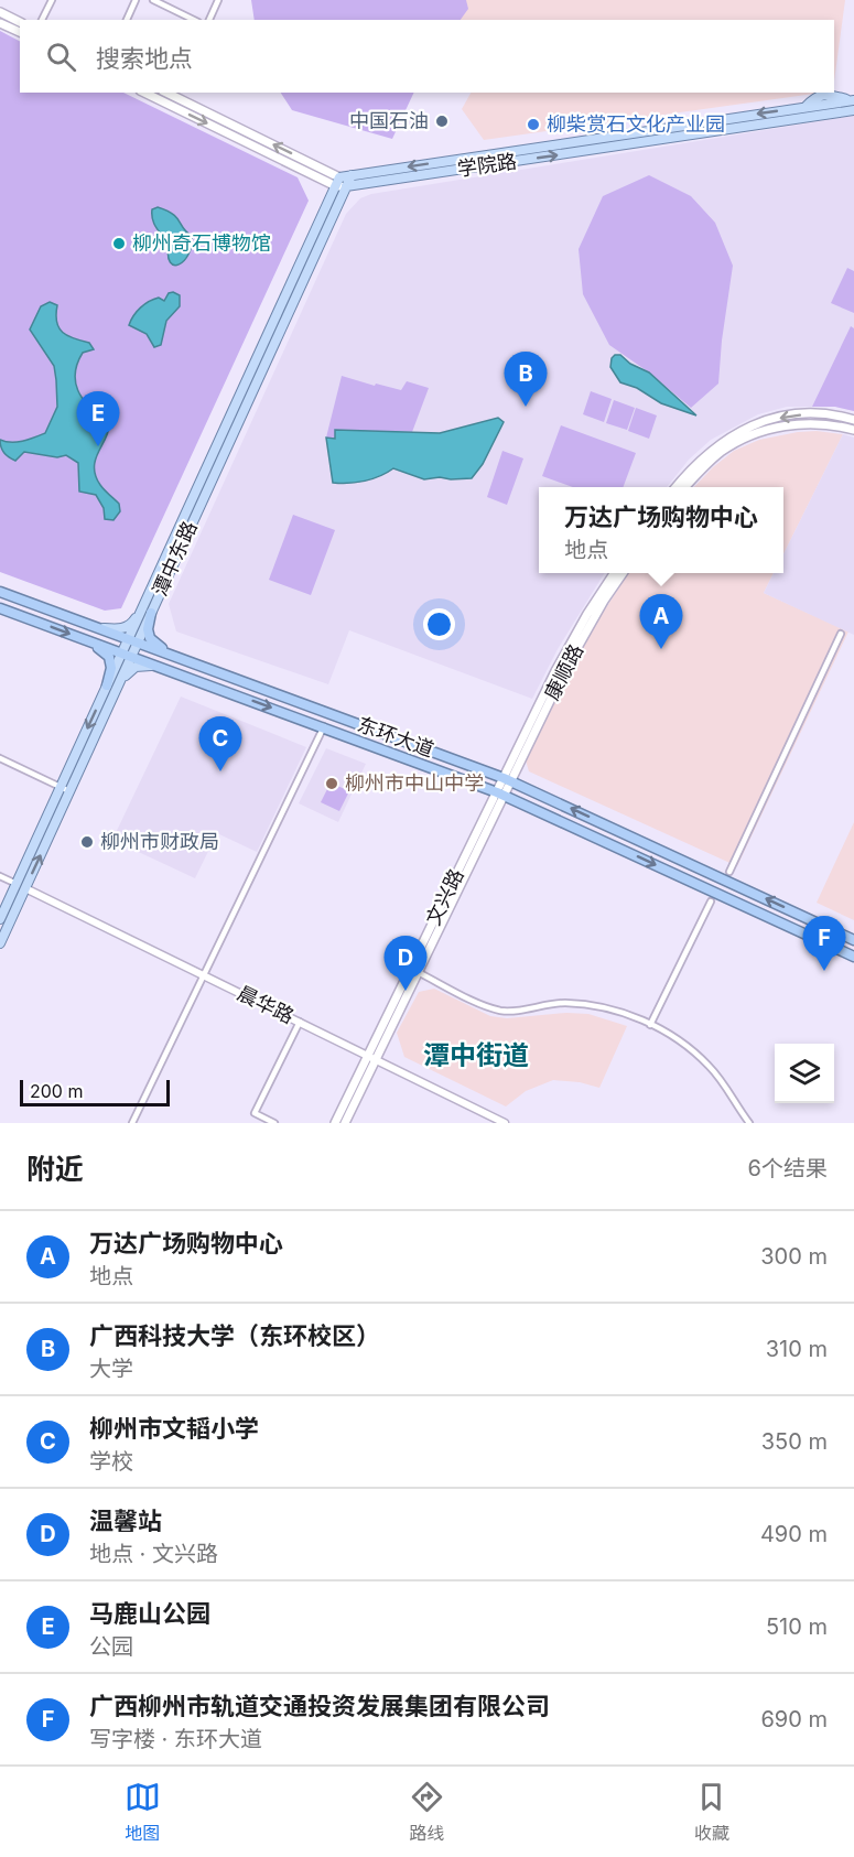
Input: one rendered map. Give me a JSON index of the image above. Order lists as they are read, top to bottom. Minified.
{"streets":{"highway":["东环大道"],"main road":["学院路","潭中东路","康顺路","文兴路"],"street":["晨华路"]},"crossings":[["学院路","潭中东路"],["潭中东路","东环大道"],["潭中东路","晨华路"],["康顺路","东环大道"],["康顺路","文兴路"],["东环大道","文兴路"],["文兴路","晨华路"]],"districts":["潭中街道"],"places":["中国石油","柳柴赏石文化产业园","柳州奇石博物馆","柳州市中山中学","柳州市财政局"],"scale_bar":"200 m","page":{"search":"搜索地点","pins":["B","E","A","C","F","D"],"popup":["万达广场购物中心","地点"],"scale":"200 m","heading":["附近","6个结果"],"list":[{"mark":"A","name":"万达广场购物中心","note":"地点","value":"300 m"},{"mark":"B","name":"广西科技大学（东环校区）","note":"大学","value":"310 m"},{"mark":"C","name":"柳州市文韬小学","note":"学校","value":"350 m"},{"mark":"D","name":"温馨站","note":"地点 · 文兴路","value":"490 m"},{"mark":"E","name":"马鹿山公园","note":"公园","value":"510 m"},{"mark":"F","name":"广西柳州市轨道交通投资发展集团有限公司","note":"写字楼 · 东环大道","value":"690 m"}],"nav":["地图","路线","收藏"]}}
